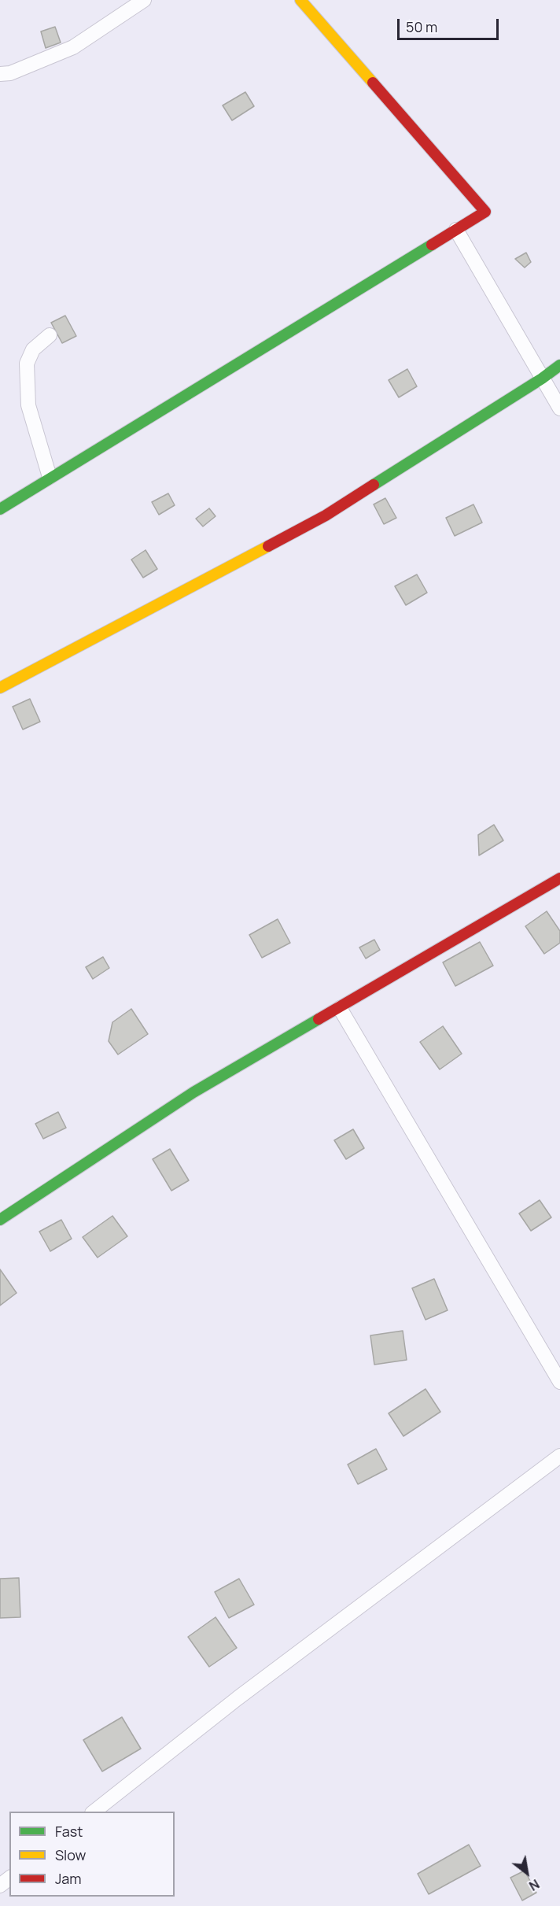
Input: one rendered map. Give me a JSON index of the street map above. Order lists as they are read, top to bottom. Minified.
{"legend":["Fast","Slow","Jam"],"scale_bar":"50 m","north":"bottom right"}
